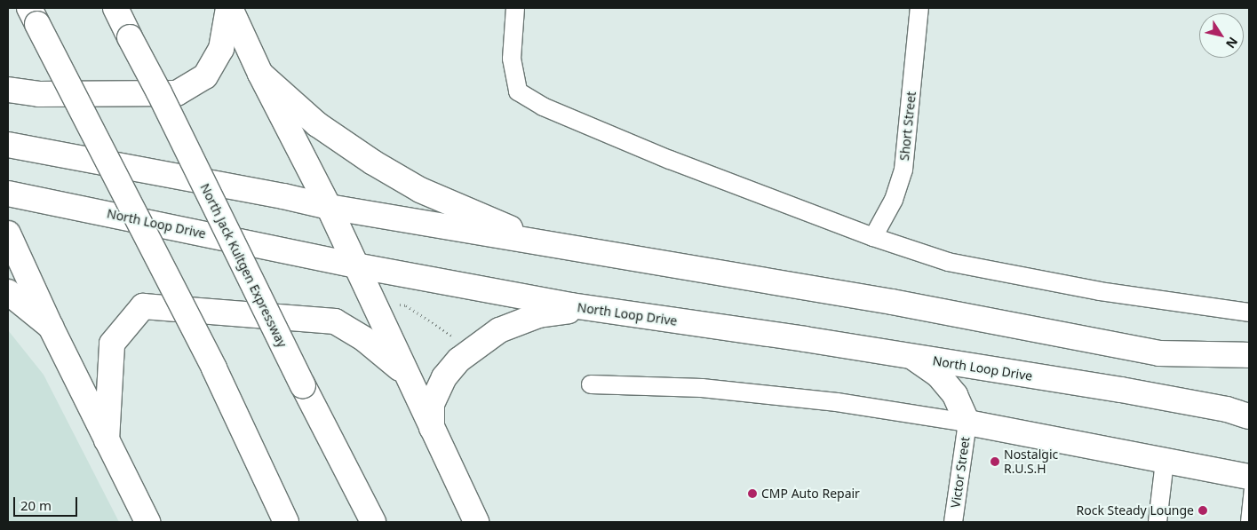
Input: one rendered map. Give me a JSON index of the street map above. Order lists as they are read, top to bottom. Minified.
{"streets":{"main road":["North Loop Drive","North Jack Kultgen Expressway"],"street":["Short Street","Victor Street"]},"places":["Nostalgic R.U.S.H","CMP Auto Repair","Rock Steady Lounge"],"scale_bar":"20 m","north":"bottom right"}
